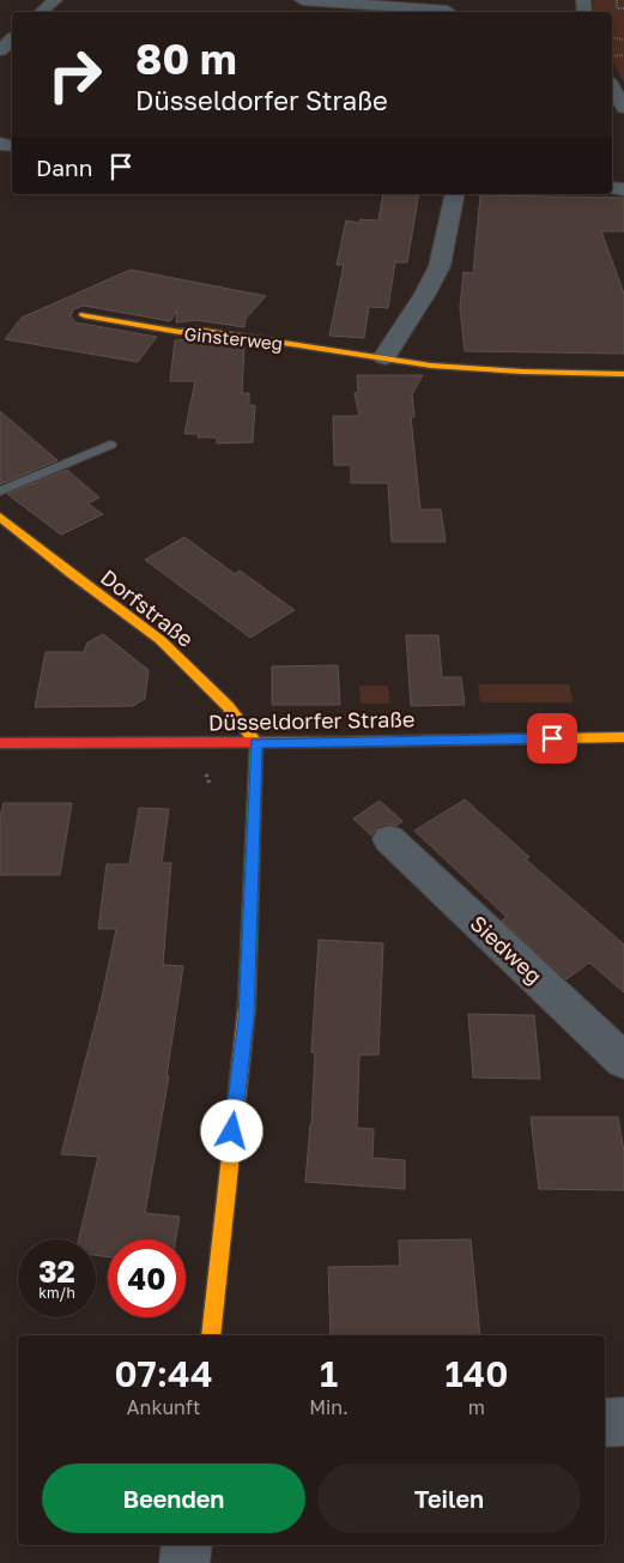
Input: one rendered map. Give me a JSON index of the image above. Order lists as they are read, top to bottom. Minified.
{"streets":{"street":["Ginsterweg","Dorfstraße","Düsseldorfer Straße","Siedweg"]},"crossings":[["Dorfstraße","Düsseldorfer Straße"]],"page":{"turn":["80 m","Düsseldorfer Straße"],"then":"Dann","speed":"32 km/h","limit":"40","eta":["07:44","Ankunft","1","Min.","140","m"],"buttons":["Beenden","Teilen"]}}
